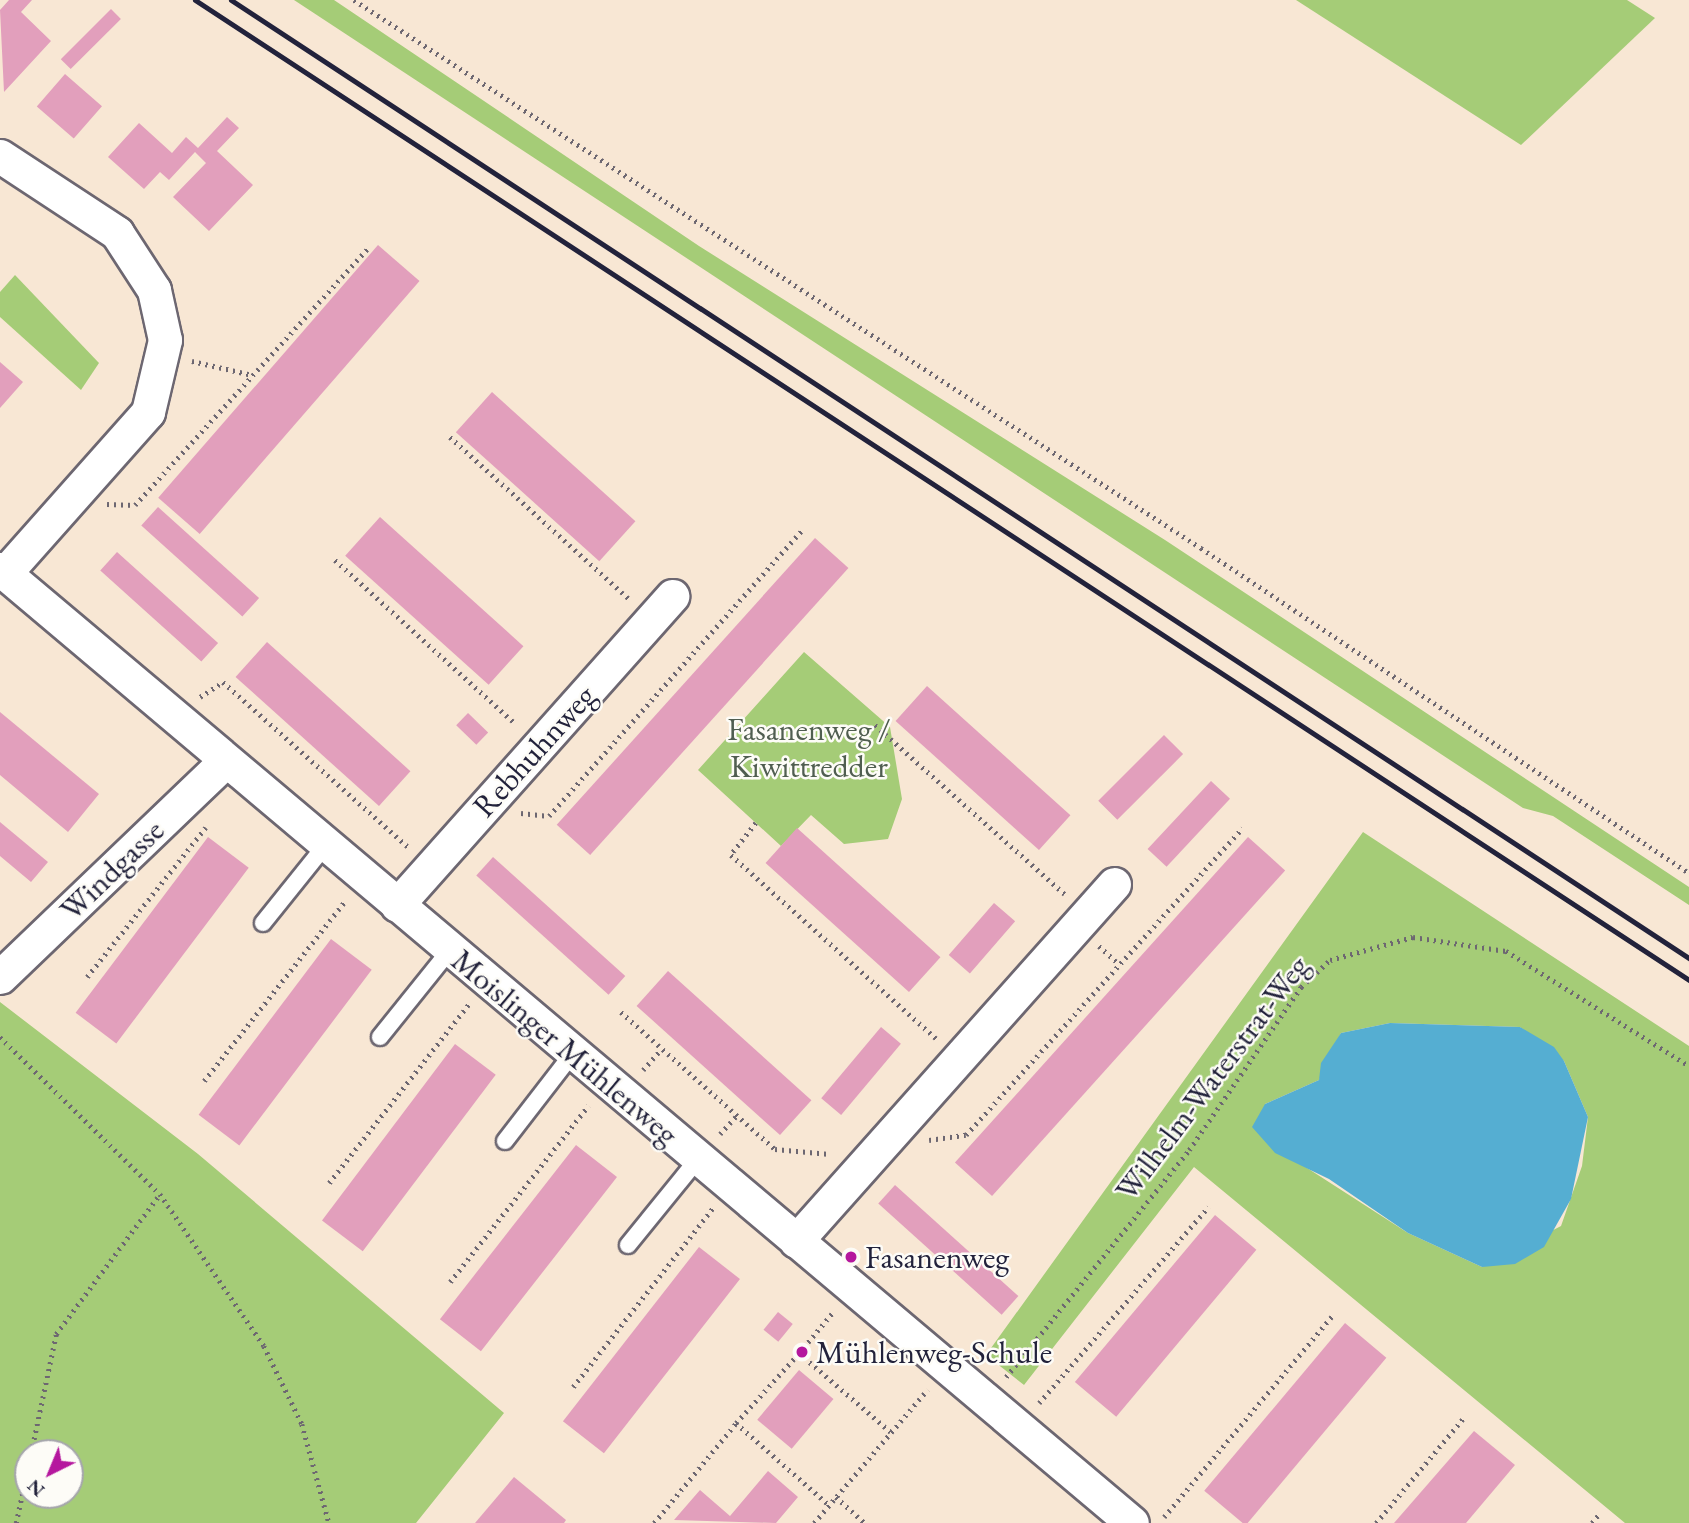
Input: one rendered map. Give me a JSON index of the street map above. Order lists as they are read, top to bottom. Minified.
{"streets":{"street":["Rebhuhnweg","Windgasse","Moislinger Mühlenweg"],"path":["Wilhelm-Waterstrat-Weg"]},"crossings":[["Rebhuhnweg","Moislinger Mühlenweg"],["Windgasse","Moislinger Mühlenweg"],["Moislinger Mühlenweg","Wilhelm-Waterstrat-Weg"]],"parks":["Fasanenweg / Kiwittredder"],"places":["Fasanenweg","Mühlenweg-Schule"],"north":"bottom left"}
